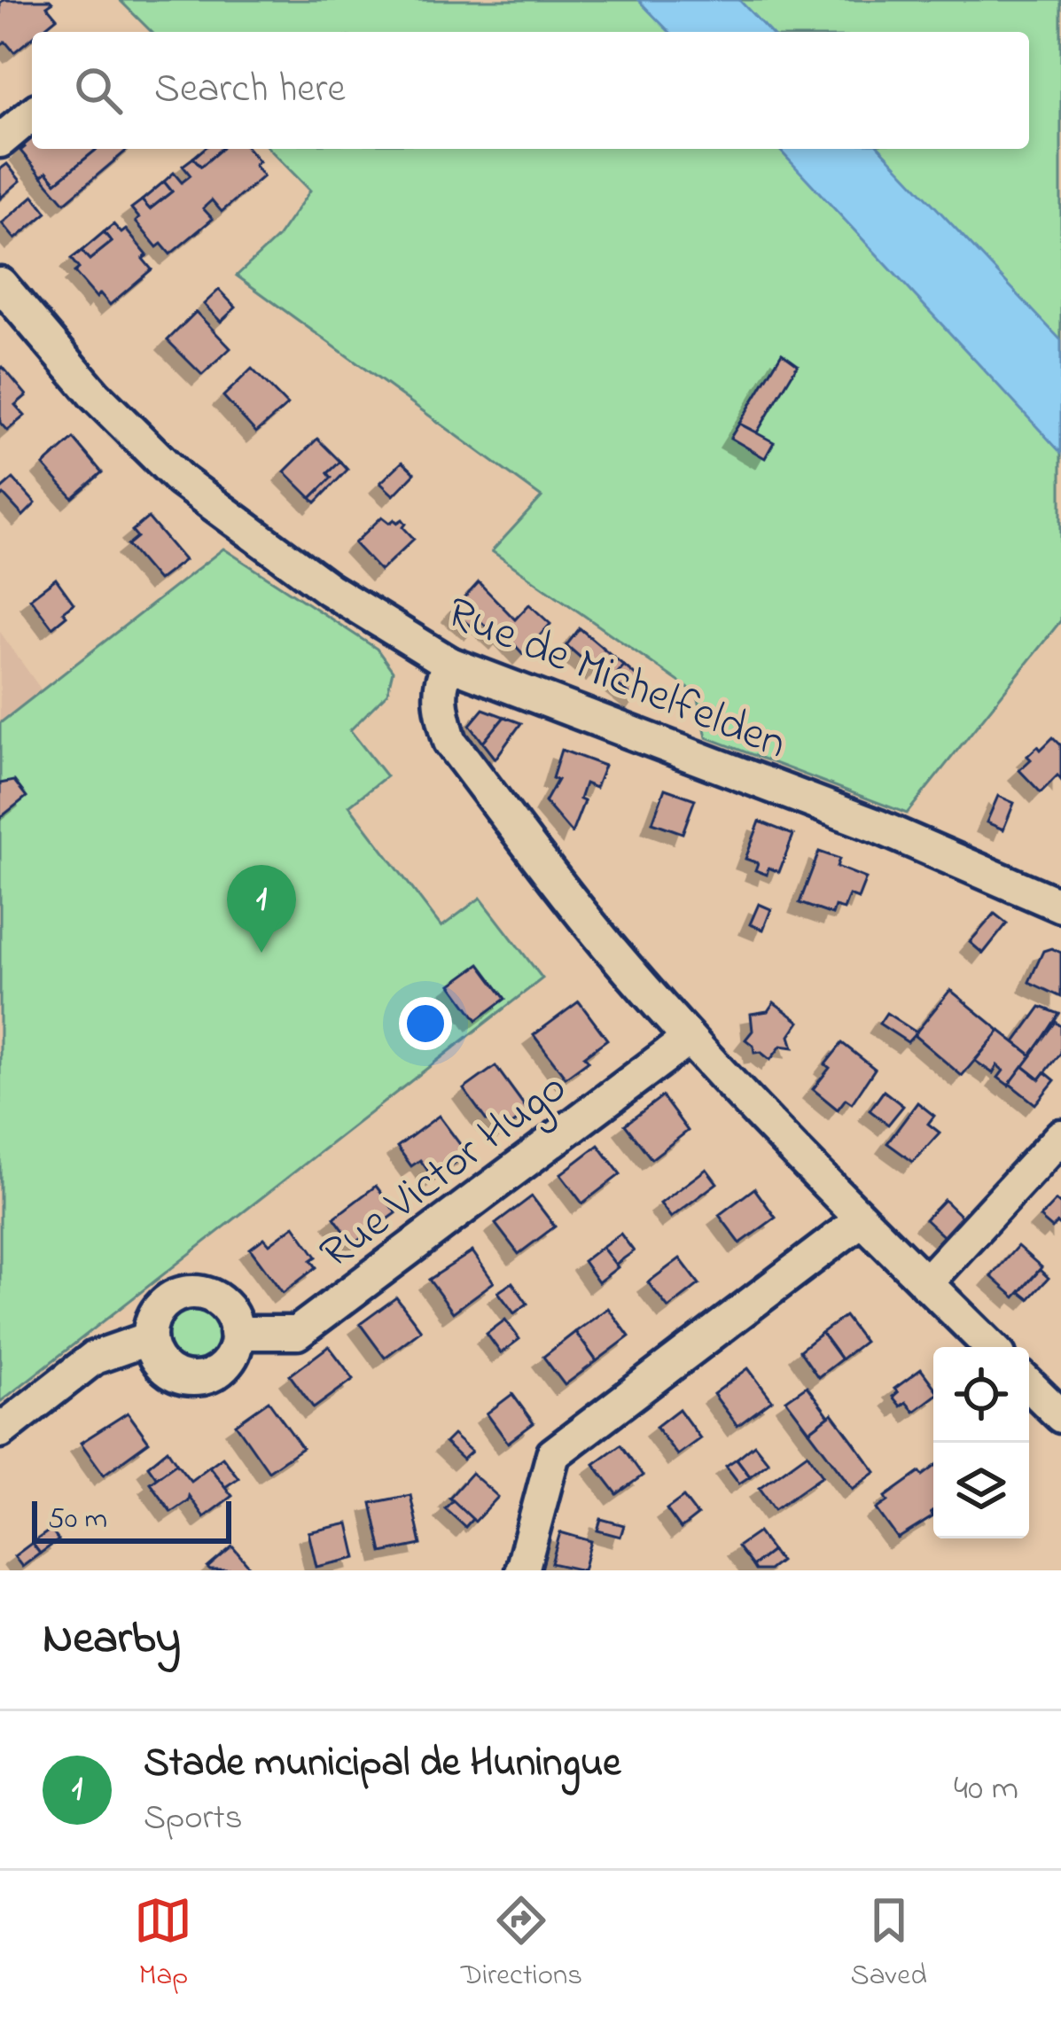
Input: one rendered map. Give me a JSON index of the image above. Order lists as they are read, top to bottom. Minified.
{"streets":{"street":["Rue de Michelfelden","Rue Victor Hugo"]},"scale_bar":"50 m","page":{"search":"Search here","pins":"1","scale":"50 m","heading":"Nearby","list":[{"mark":"1","name":"Stade municipal de Huningue","note":"Sports","value":"40 m"}],"nav":["Map","Directions","Saved"]}}
